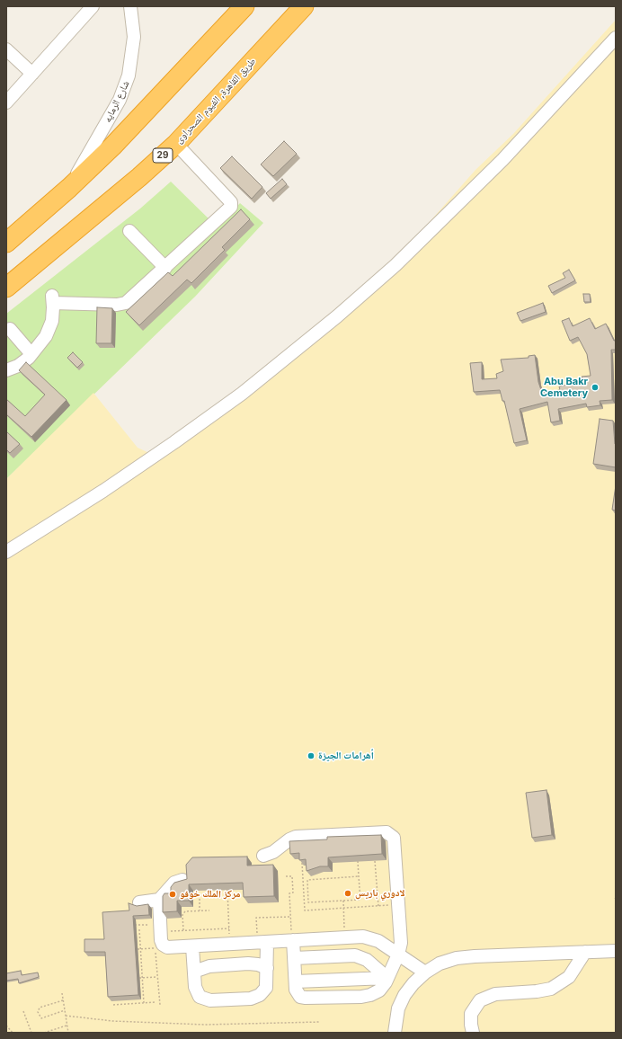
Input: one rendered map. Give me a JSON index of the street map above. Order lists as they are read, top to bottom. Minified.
{"streets":{"highway":["طريق القاهرة, الفيوم الصحراوى","29"],"street":["شارع الرمايه"]},"places":["Abu Bakr Cemetery","أهرامات الجيزة","لادوري باريس","مركز الملك خوفو"]}
